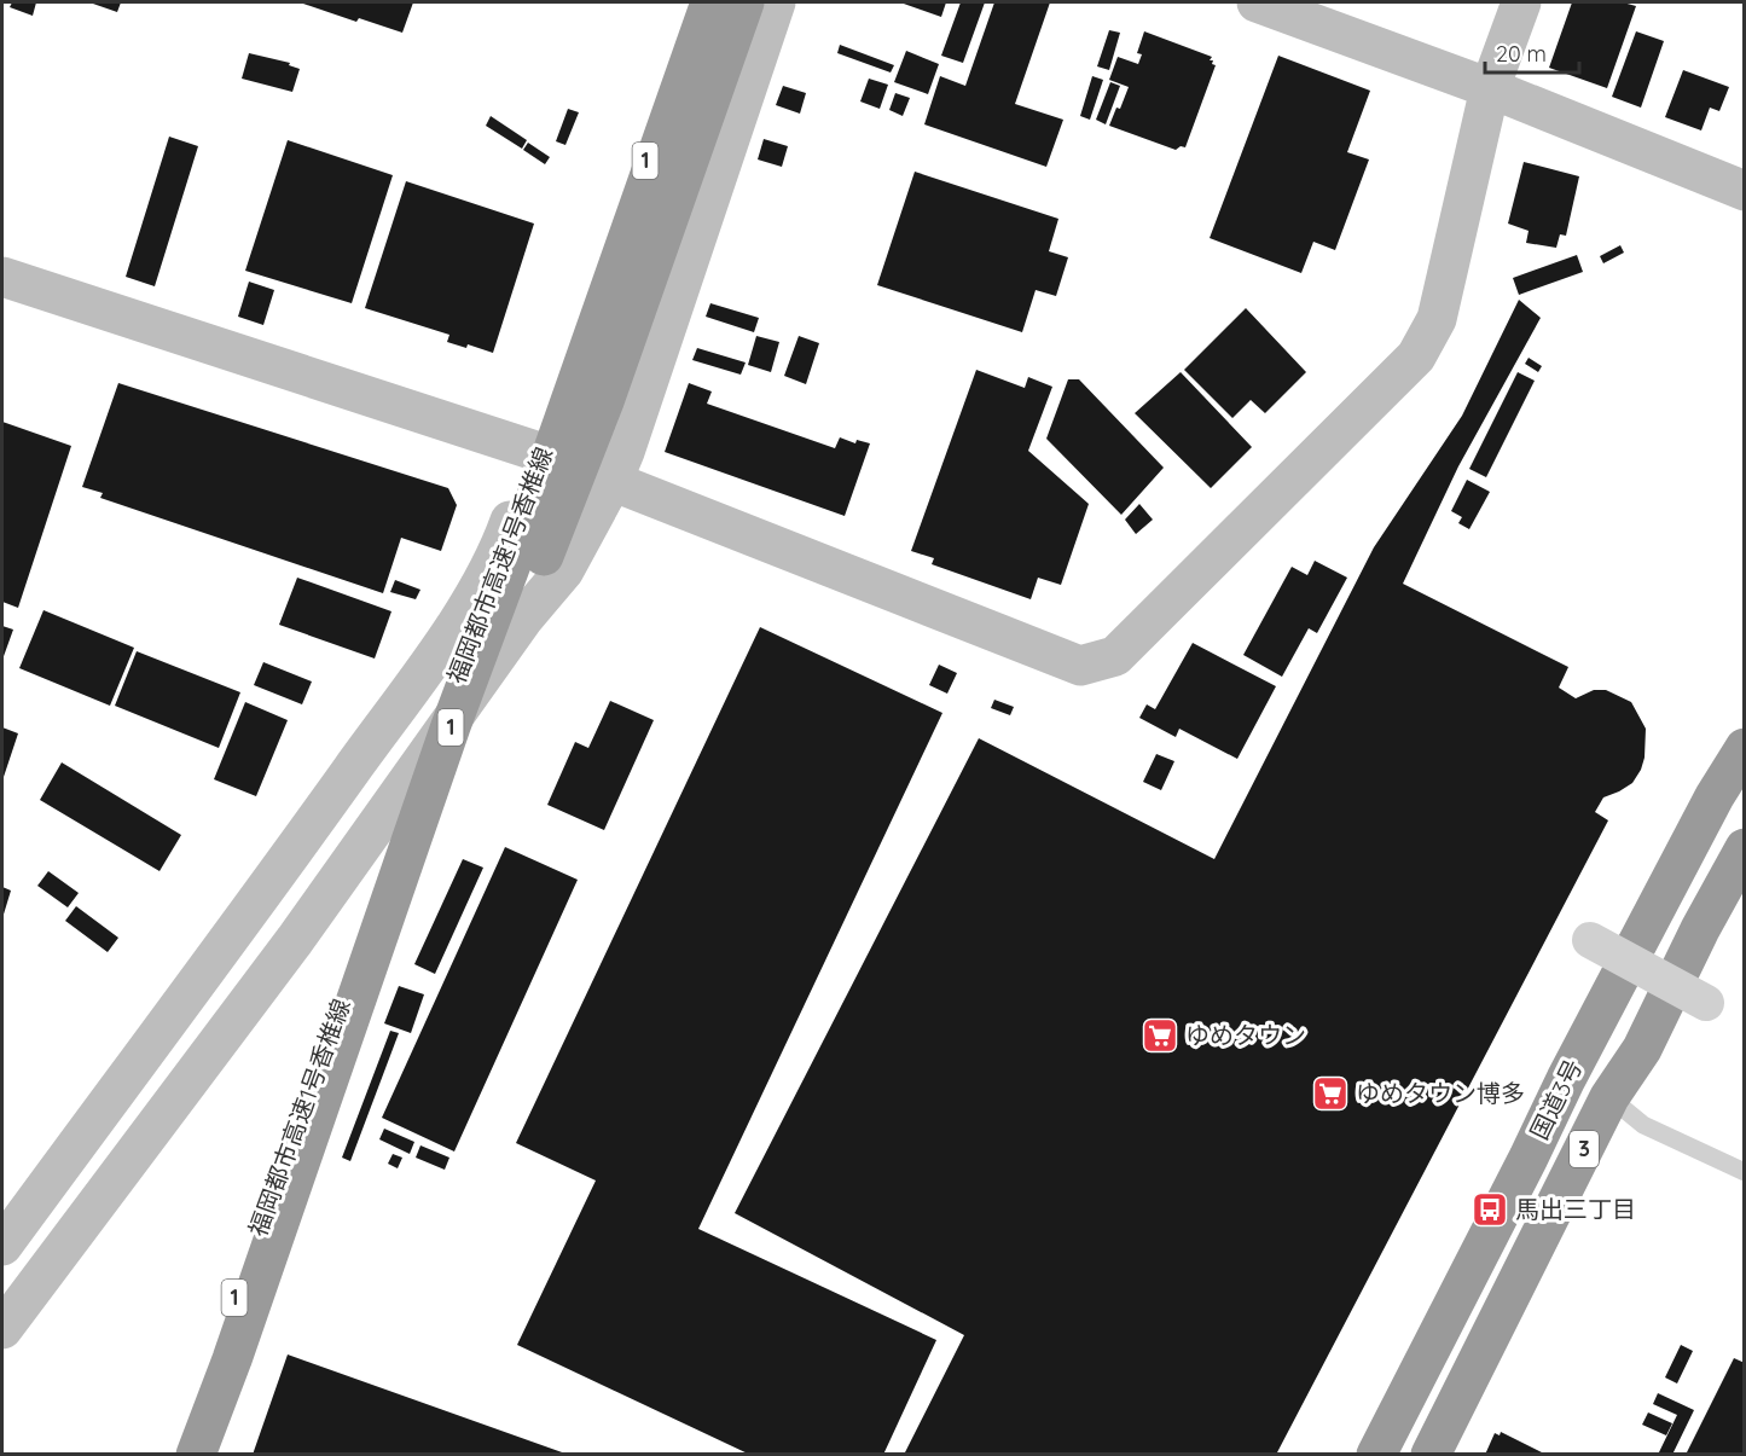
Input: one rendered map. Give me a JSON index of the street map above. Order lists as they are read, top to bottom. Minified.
{"streets":{"highway":["1","福岡都市高速1号香椎線","国道3号","3"]},"places":{"supermarket":["ゆめタウン","ゆめタウン博多"],"bus stop":["馬出三丁目"]},"scale_bar":"20 m"}
